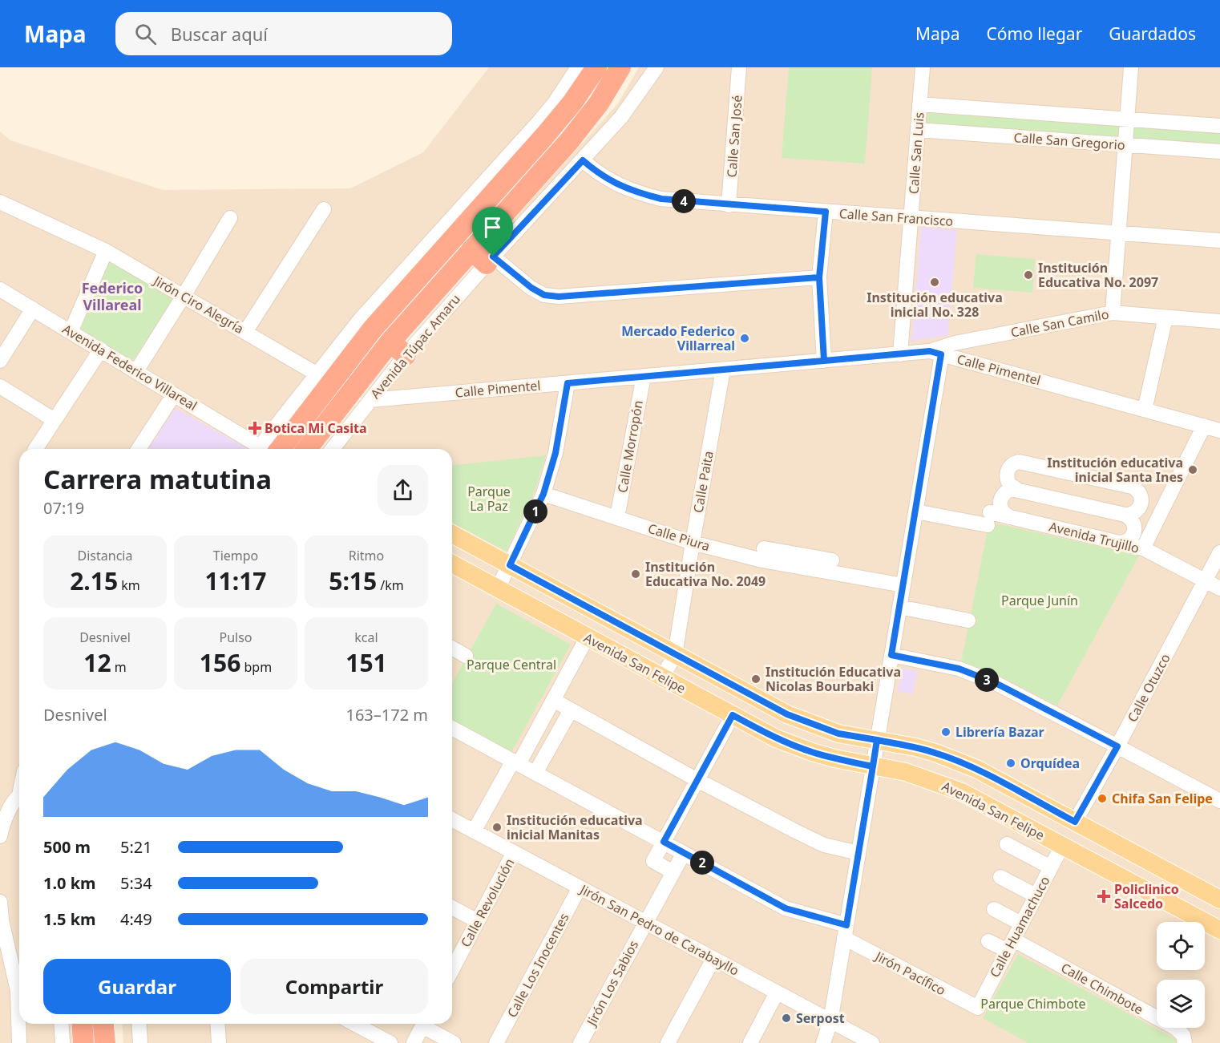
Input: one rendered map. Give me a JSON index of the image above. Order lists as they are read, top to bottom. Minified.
{"streets":{"highway":["Avenida Túpac Amaru"],"main road":["Avenida San Felipe"],"street":["Calle San José","Calle San Gregorio","Calle San Luis","Calle San Francisco","Jirón Ciro Alegría","Calle San Camilo","Avenida Federico Villareal","Calle Pimentel","Calle Morropón","Calle Paita","Calle Piura","Avenida Trujillo","Calle Otuzco","Calle Revolución","Calle Huamachuco","Jirón San Pedro de Carabayllo","Calle Los Inocentes","Jirón Pacífico","Jirón Los Sabios","Calle Chimbote"]},"crossings":[["Calle San José","Calle San Francisco"],["Calle San Gregorio","Calle San Luis"],["Calle San Luis","Calle San Francisco"],["Calle San Luis","Calle Pimentel"],["Calle San Francisco","Avenida Túpac Amaru"],["Calle San Camilo","Calle Pimentel"],["Avenida Túpac Amaru","Calle Pimentel"],["Calle Pimentel","Calle Morropón"],["Calle Pimentel","Calle Paita"],["Calle Morropón","Calle Piura"],["Calle Paita","Calle Piura"],["Calle Paita","Avenida San Felipe"],["Avenida Trujillo","Calle Otuzco"],["Avenida San Felipe","Calle Otuzco"],["Avenida San Felipe","Calle Huamachuco"],["Calle Revolución","Jirón San Pedro de Carabayllo"],["Calle Huamachuco","Jirón Pacífico"],["Calle Huamachuco","Calle Chimbote"],["Jirón San Pedro de Carabayllo","Calle Los Inocentes"],["Jirón San Pedro de Carabayllo","Jirón Los Sabios"],["Jirón Pacífico","Jirón Los Sabios"]],"districts":["Federico Villareal"],"parks":["Parque La Paz","Parque Junín","Parque Central","Parque Chimbote"],"places":{"other":["Institución Educativa No. 2097","Institución educativa inicial No. 328","Mercado Federico Villarreal","Institución educativa inicial Santa Ines","Institución Educativa No. 2049","Institución Educativa Nicolas Bourbaki","Librería Bazar","Orquídea","Chifa San Felipe","Institución educativa inicial Manitas","Serpost"],"health":["Botica Mi Casita","Policlinico Salcedo"]},"page":{"header":"Mapa","search":"Buscar aquí","nav":["Mapa","Cómo llegar","Guardados"],"pins":["4","1","3","2"],"heading":["Carrera matutina","07:19"],"stats":[["Distancia","2.15 km"],["Tiempo","11:17"],["Ritmo","5:15 /km"],["Desnivel","12 m"],["Pulso","156 bpm"],["kcal","151"]],"chart":["Desnivel","163–172 m"],"list":[{"name":"500 m","note":"5:21"},{"name":"1.0 km","note":"5:34"},{"name":"1.5 km","note":"4:49"}],"buttons":["Guardar","Compartir"]}}
